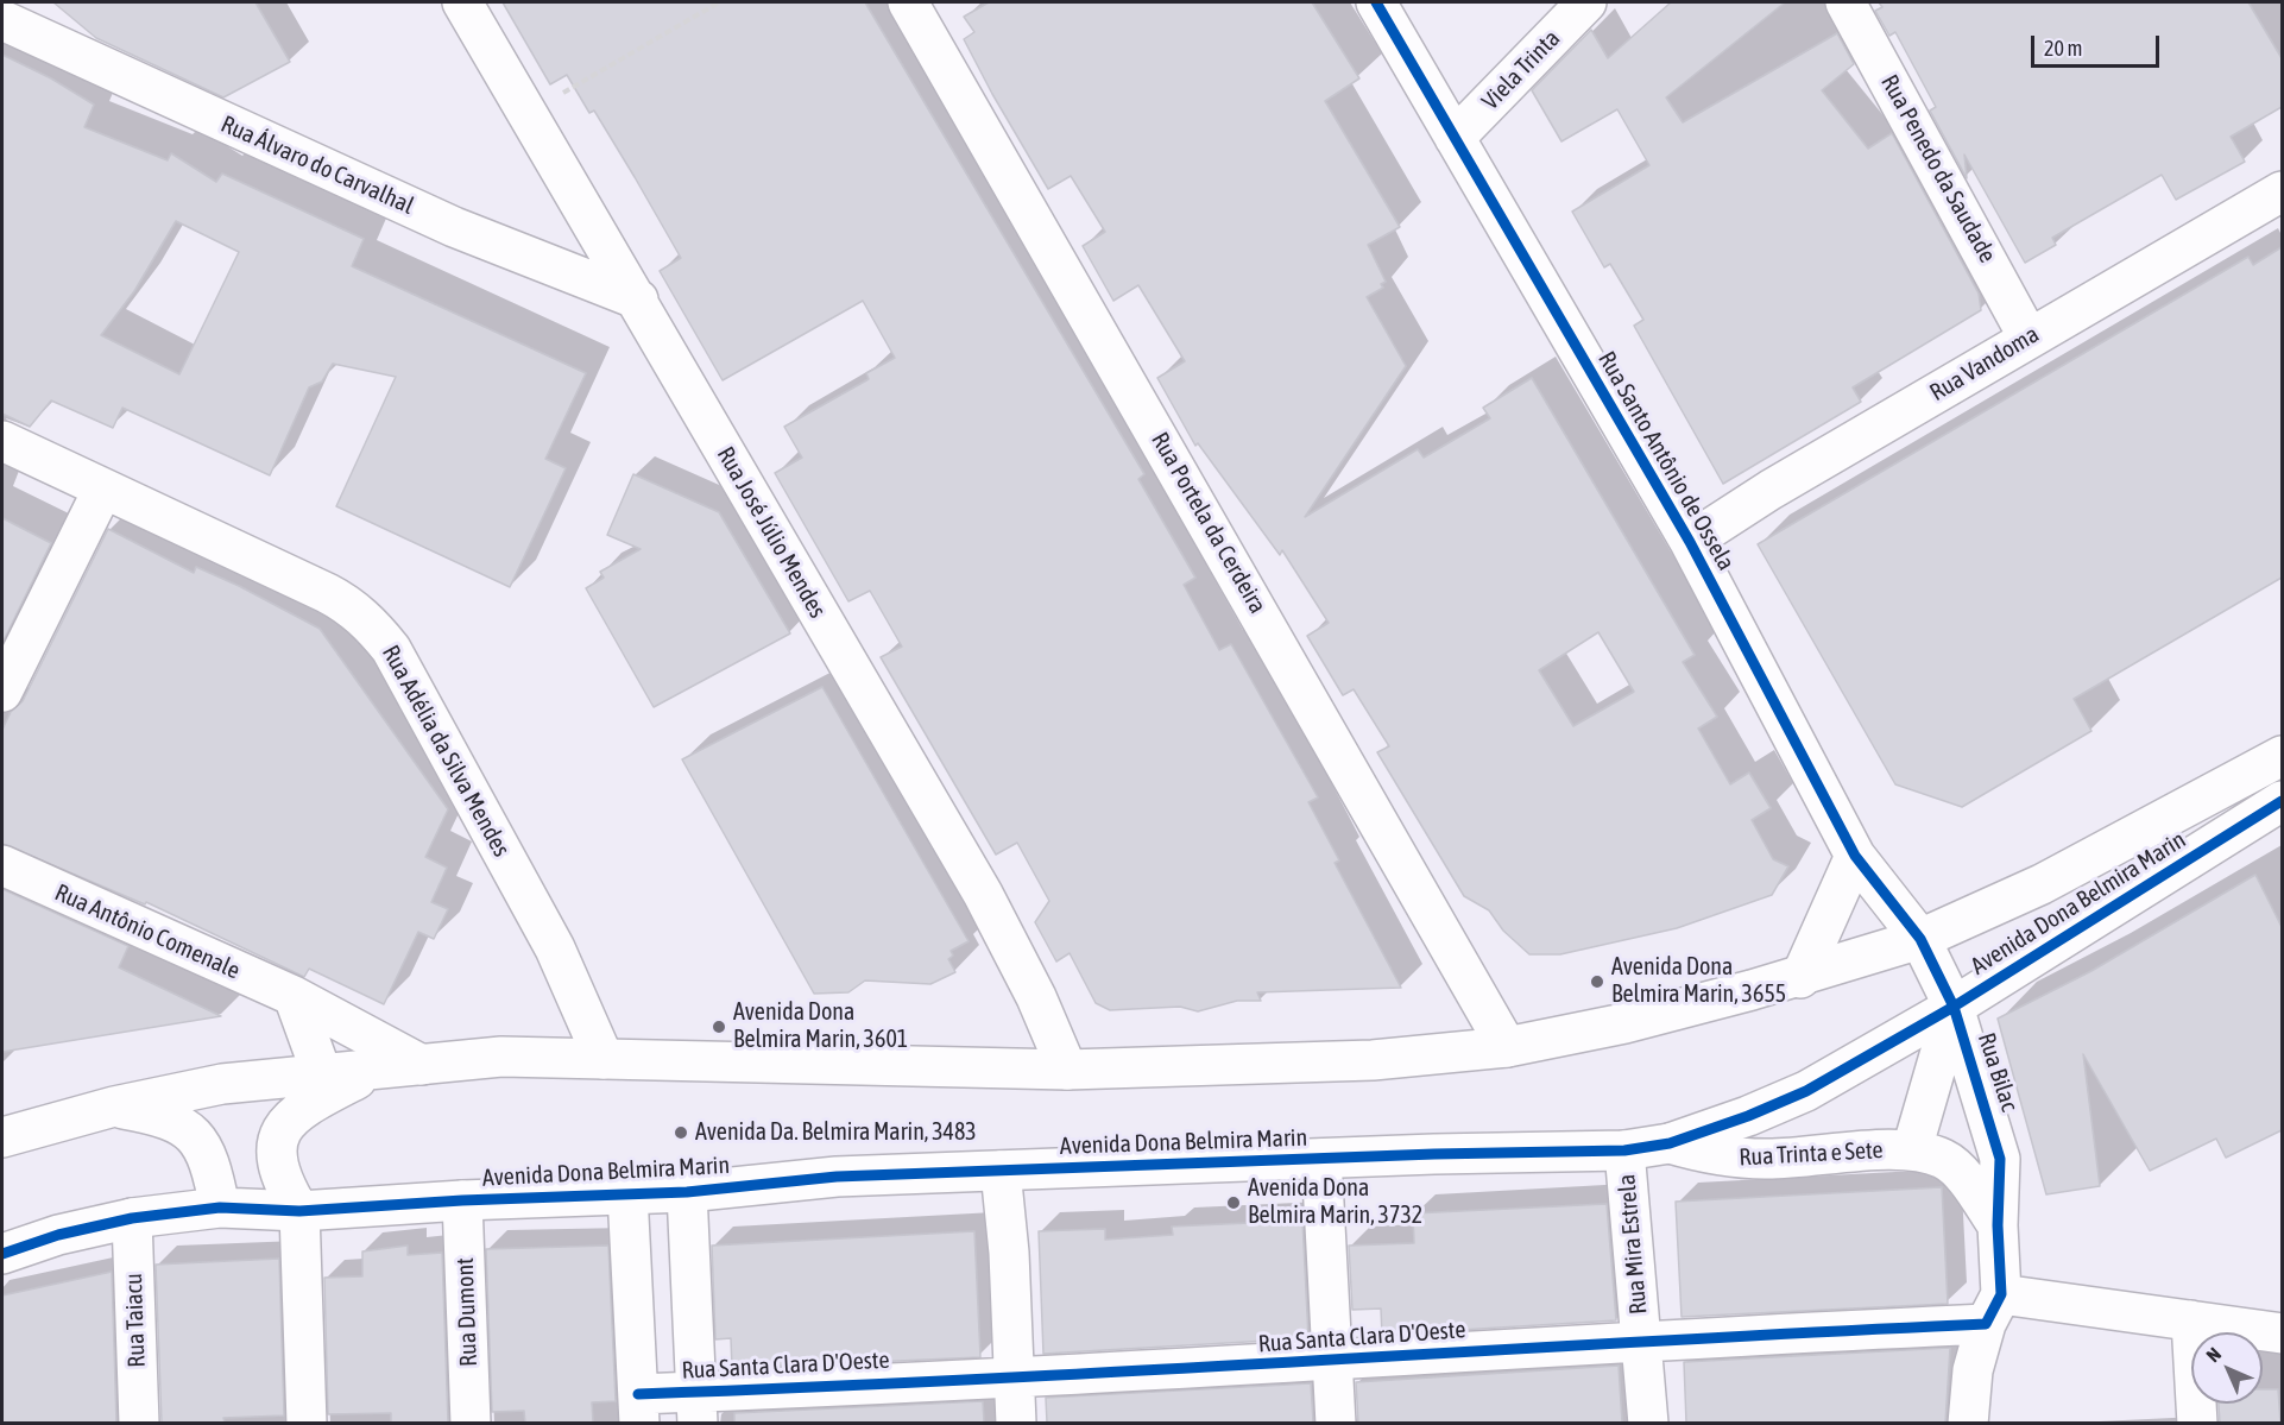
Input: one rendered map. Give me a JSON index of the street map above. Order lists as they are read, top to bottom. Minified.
{"streets":{"street":["Viela Trinta","Rua Álvaro do Carvalhal","Rua Penedo da Saudade","Rua Vandoma","Rua Santo Antônio de Ossela","Rua Portela da Cerdeira","Rua José Júlio Mendes","Rua Adélia da Silva Mendes","Avenida Dona Belmira Marin","Rua Antônio Comenale","Rua Bilac","Rua Trinta e Sete","Rua Mira Estrela","Rua Dumont","Rua Taiacu","Rua Santa Clara D'Oeste"]},"crossings":[["Viela Trinta","Rua Santo Antônio de Ossela"],["Rua Álvaro do Carvalhal","Rua José Júlio Mendes"],["Rua Penedo da Saudade","Rua Vandoma"],["Rua Vandoma","Rua Santo Antônio de Ossela"],["Rua Santo Antônio de Ossela","Avenida Dona Belmira Marin"],["Rua Santo Antônio de Ossela","Rua Bilac"],["Rua Portela da Cerdeira","Avenida Dona Belmira Marin"],["Rua José Júlio Mendes","Avenida Dona Belmira Marin"],["Rua Adélia da Silva Mendes","Avenida Dona Belmira Marin"],["Avenida Dona Belmira Marin","Rua Antônio Comenale"],["Avenida Dona Belmira Marin","Rua Bilac"],["Avenida Dona Belmira Marin","Rua Trinta e Sete"],["Avenida Dona Belmira Marin","Rua Mira Estrela"],["Avenida Dona Belmira Marin","Rua Dumont"],["Avenida Dona Belmira Marin","Rua Taiacu"],["Rua Bilac","Rua Trinta e Sete"],["Rua Mira Estrela","Rua Santa Clara D'Oeste"]],"places":["Avenida Dona Belmira Marin, 3655","Avenida Dona Belmira Marin, 3601","Avenida Da. Belmira Marin, 3483","Avenida Dona Belmira Marin, 3732"],"scale_bar":"20 m","north":"top left"}
